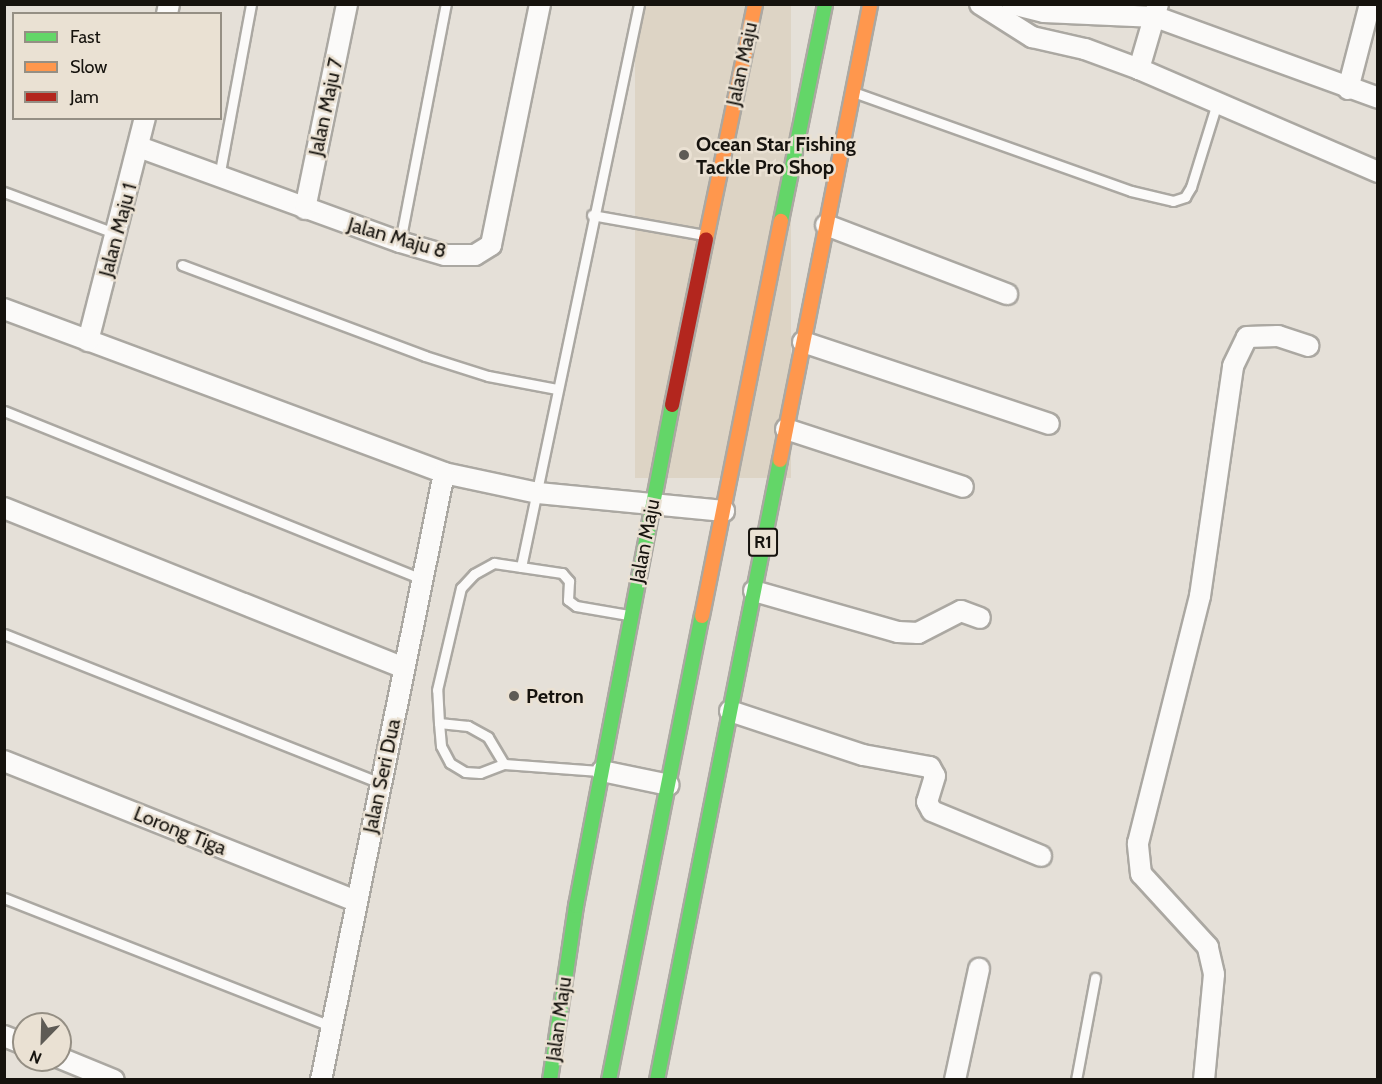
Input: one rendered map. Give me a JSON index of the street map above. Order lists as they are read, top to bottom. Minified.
{"streets":{"main road":["Jalan Maju","R1"],"street":["Jalan Maju 7","Jalan Maju 1","Jalan Maju 8","Jalan Seri Dua","Lorong Tiga"]},"crossings":[["Jalan Maju 7","Jalan Maju 8"],["Jalan Maju 1","Jalan Maju 8"],["Jalan Seri Dua","Lorong Tiga"]],"places":["Ocean Star Fishing Tackle Pro Shop","Petron"],"legend":["Fast","Slow","Jam"],"north":"bottom left"}
